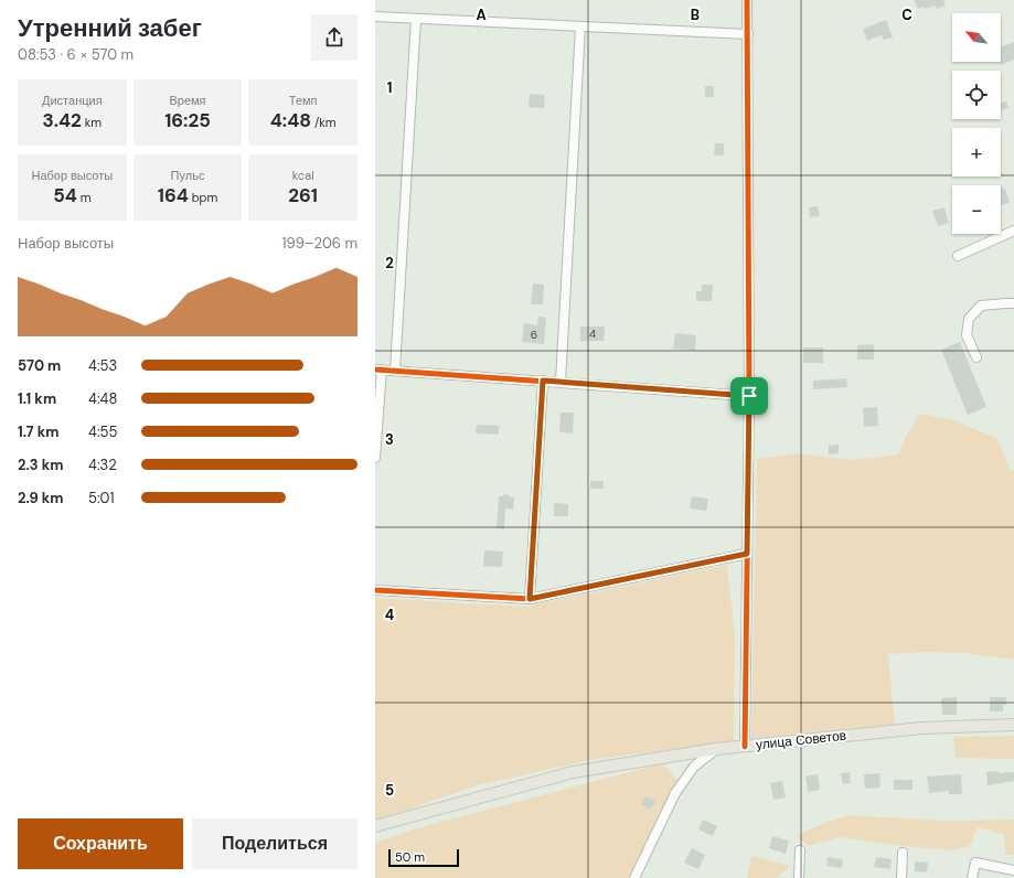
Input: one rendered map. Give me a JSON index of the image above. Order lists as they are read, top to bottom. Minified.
{"streets":{"main road":["улица Советов"]},"house_numbers":["4","6"],"scale_bar":"50 m","north":"top left","page":{"heading":["Утренний забег","08:53 · 6 × 570 m"],"map_buttons":["+","−"],"stats":[["Дистанция","3.42 km"],["Время","16:25"],["Темп","4:48 /km"],["Набор высоты","54 m"],["Пульс","164 bpm"],["kcal","261"]],"chart":["Набор высоты","199–206 m"],"list":[{"name":"570 m","note":"4:53"},{"name":"1.1 km","note":"4:48"},{"name":"1.7 km","note":"4:55"},{"name":"2.3 km","note":"4:32"},{"name":"2.9 km","note":"5:01"}],"buttons":["Сохранить","Поделиться"],"scale":"50 m"},"grid":{"columns":["A","B","C"],"rows":["1","2","3","4","5"]}}
